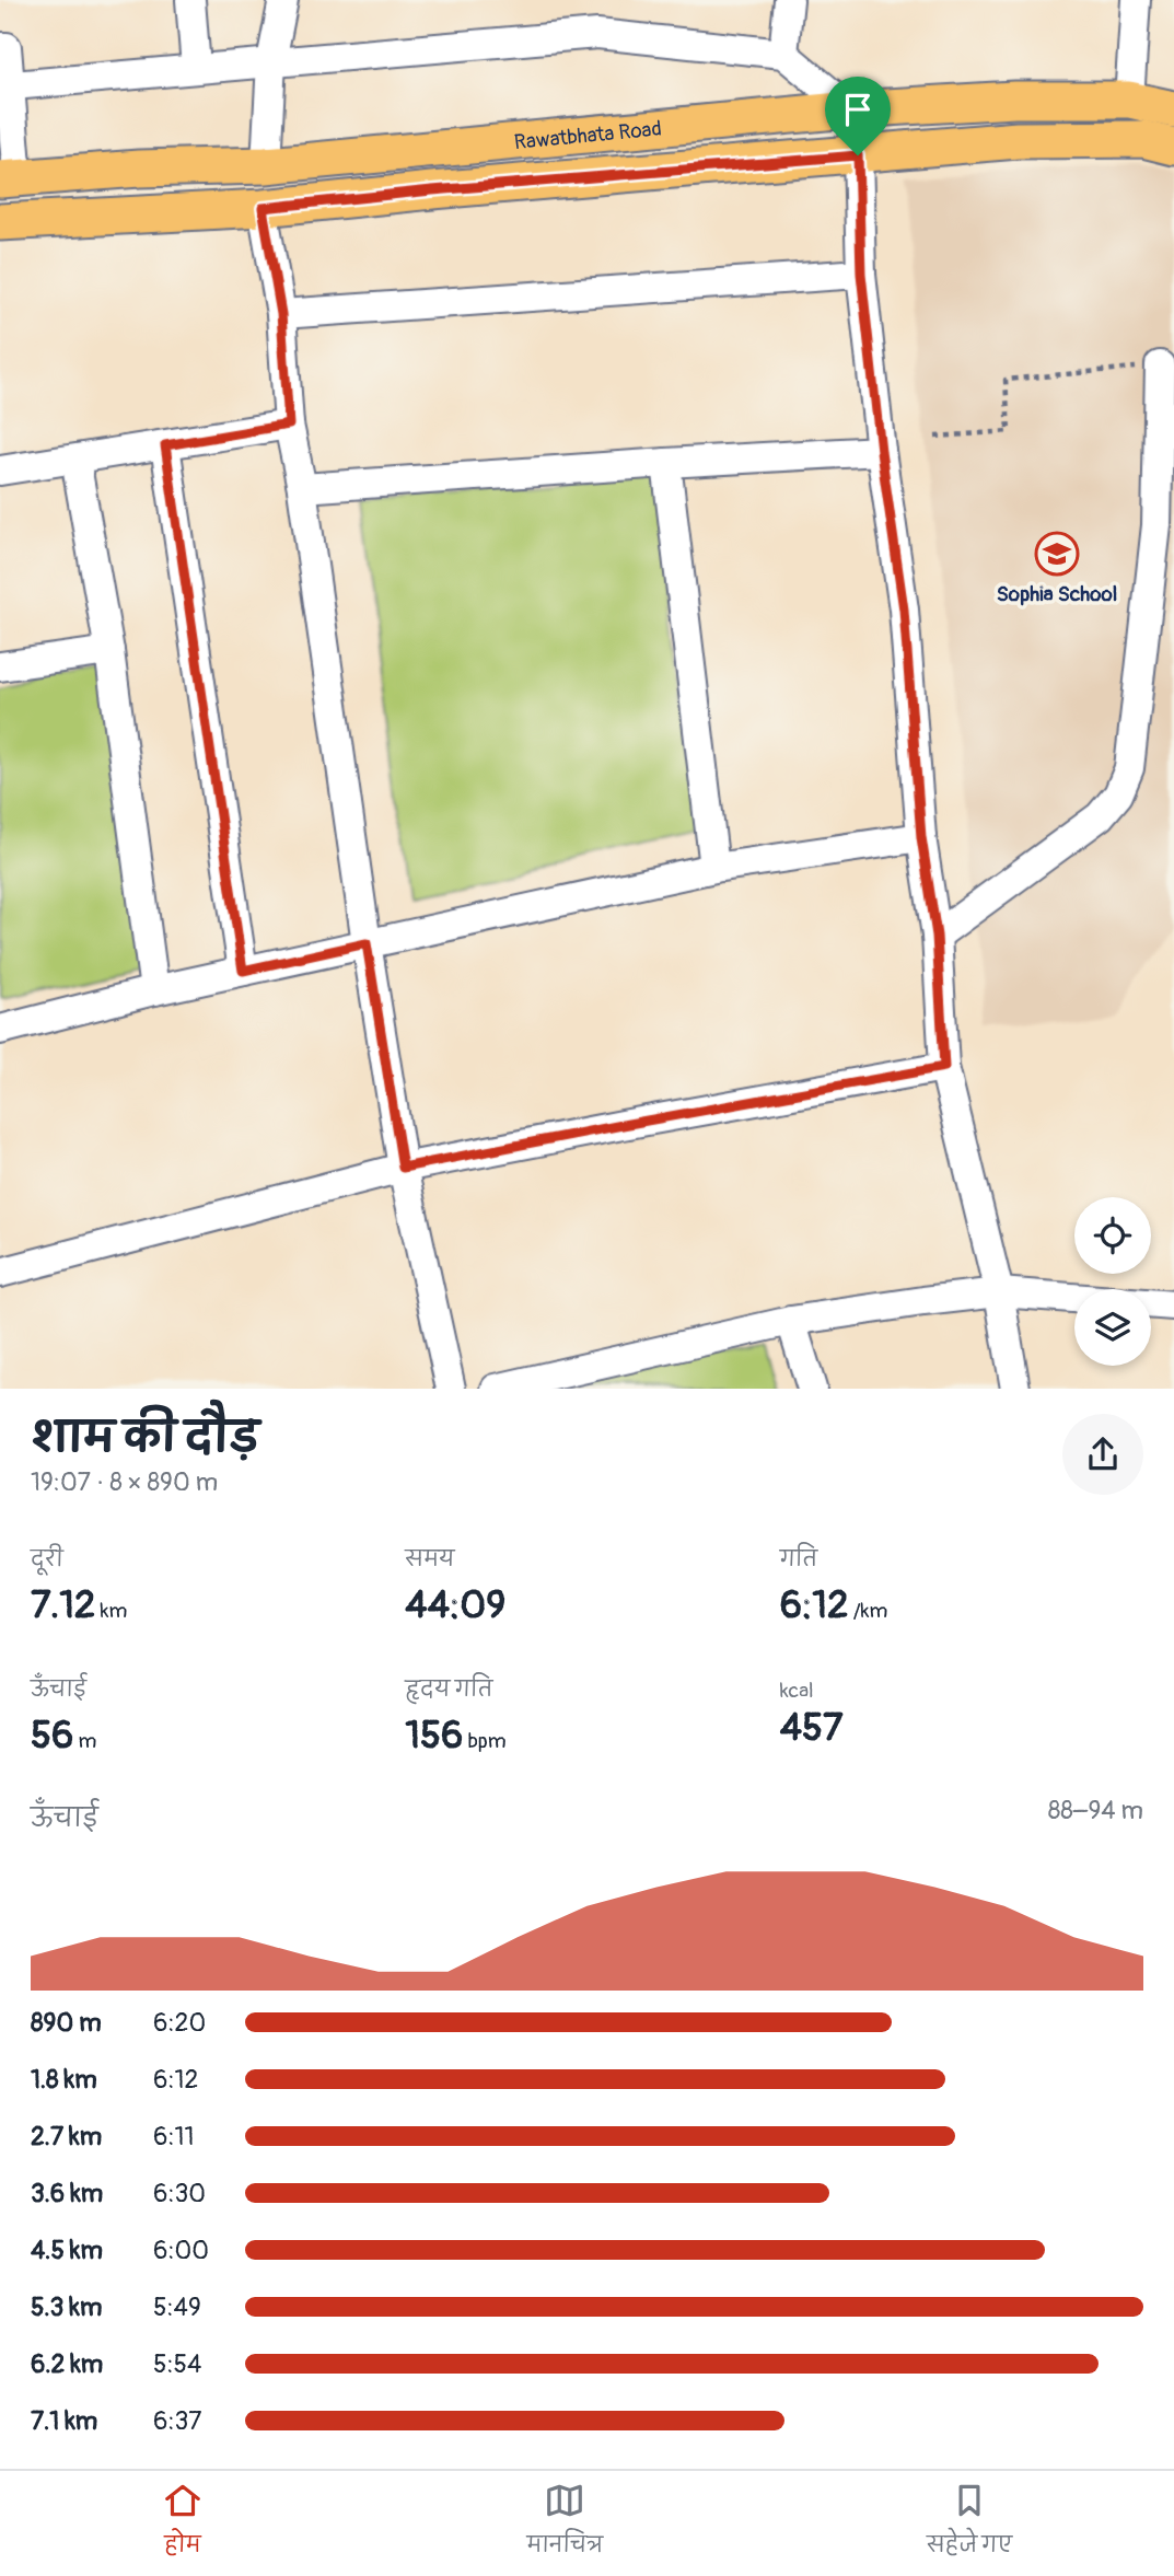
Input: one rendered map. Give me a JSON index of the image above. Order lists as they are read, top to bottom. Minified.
{"streets":{"main road":["Rawatbhata Road"]},"places":{"school or university":["Sophia School"]},"page":{"heading":["शाम की दौड़","19:07 · 8 × 890 m"],"stats":[["दूरी","7.12 km"],["समय","44:09"],["गति","6:12 /km"],["ऊँचाई","56 m"],["हृदय गति","156 bpm"],["kcal","457"]],"chart":["ऊँचाई","88–94 m"],"list":[{"name":"890 m","note":"6:20"},{"name":"1.8 km","note":"6:12"},{"name":"2.7 km","note":"6:11"},{"name":"3.6 km","note":"6:30"},{"name":"4.5 km","note":"6:00"},{"name":"5.3 km","note":"5:49"},{"name":"6.2 km","note":"5:54"},{"name":"7.1 km","note":"6:37"}],"tabs":["होम","मानचित्र","सहेजे गए"]}}
